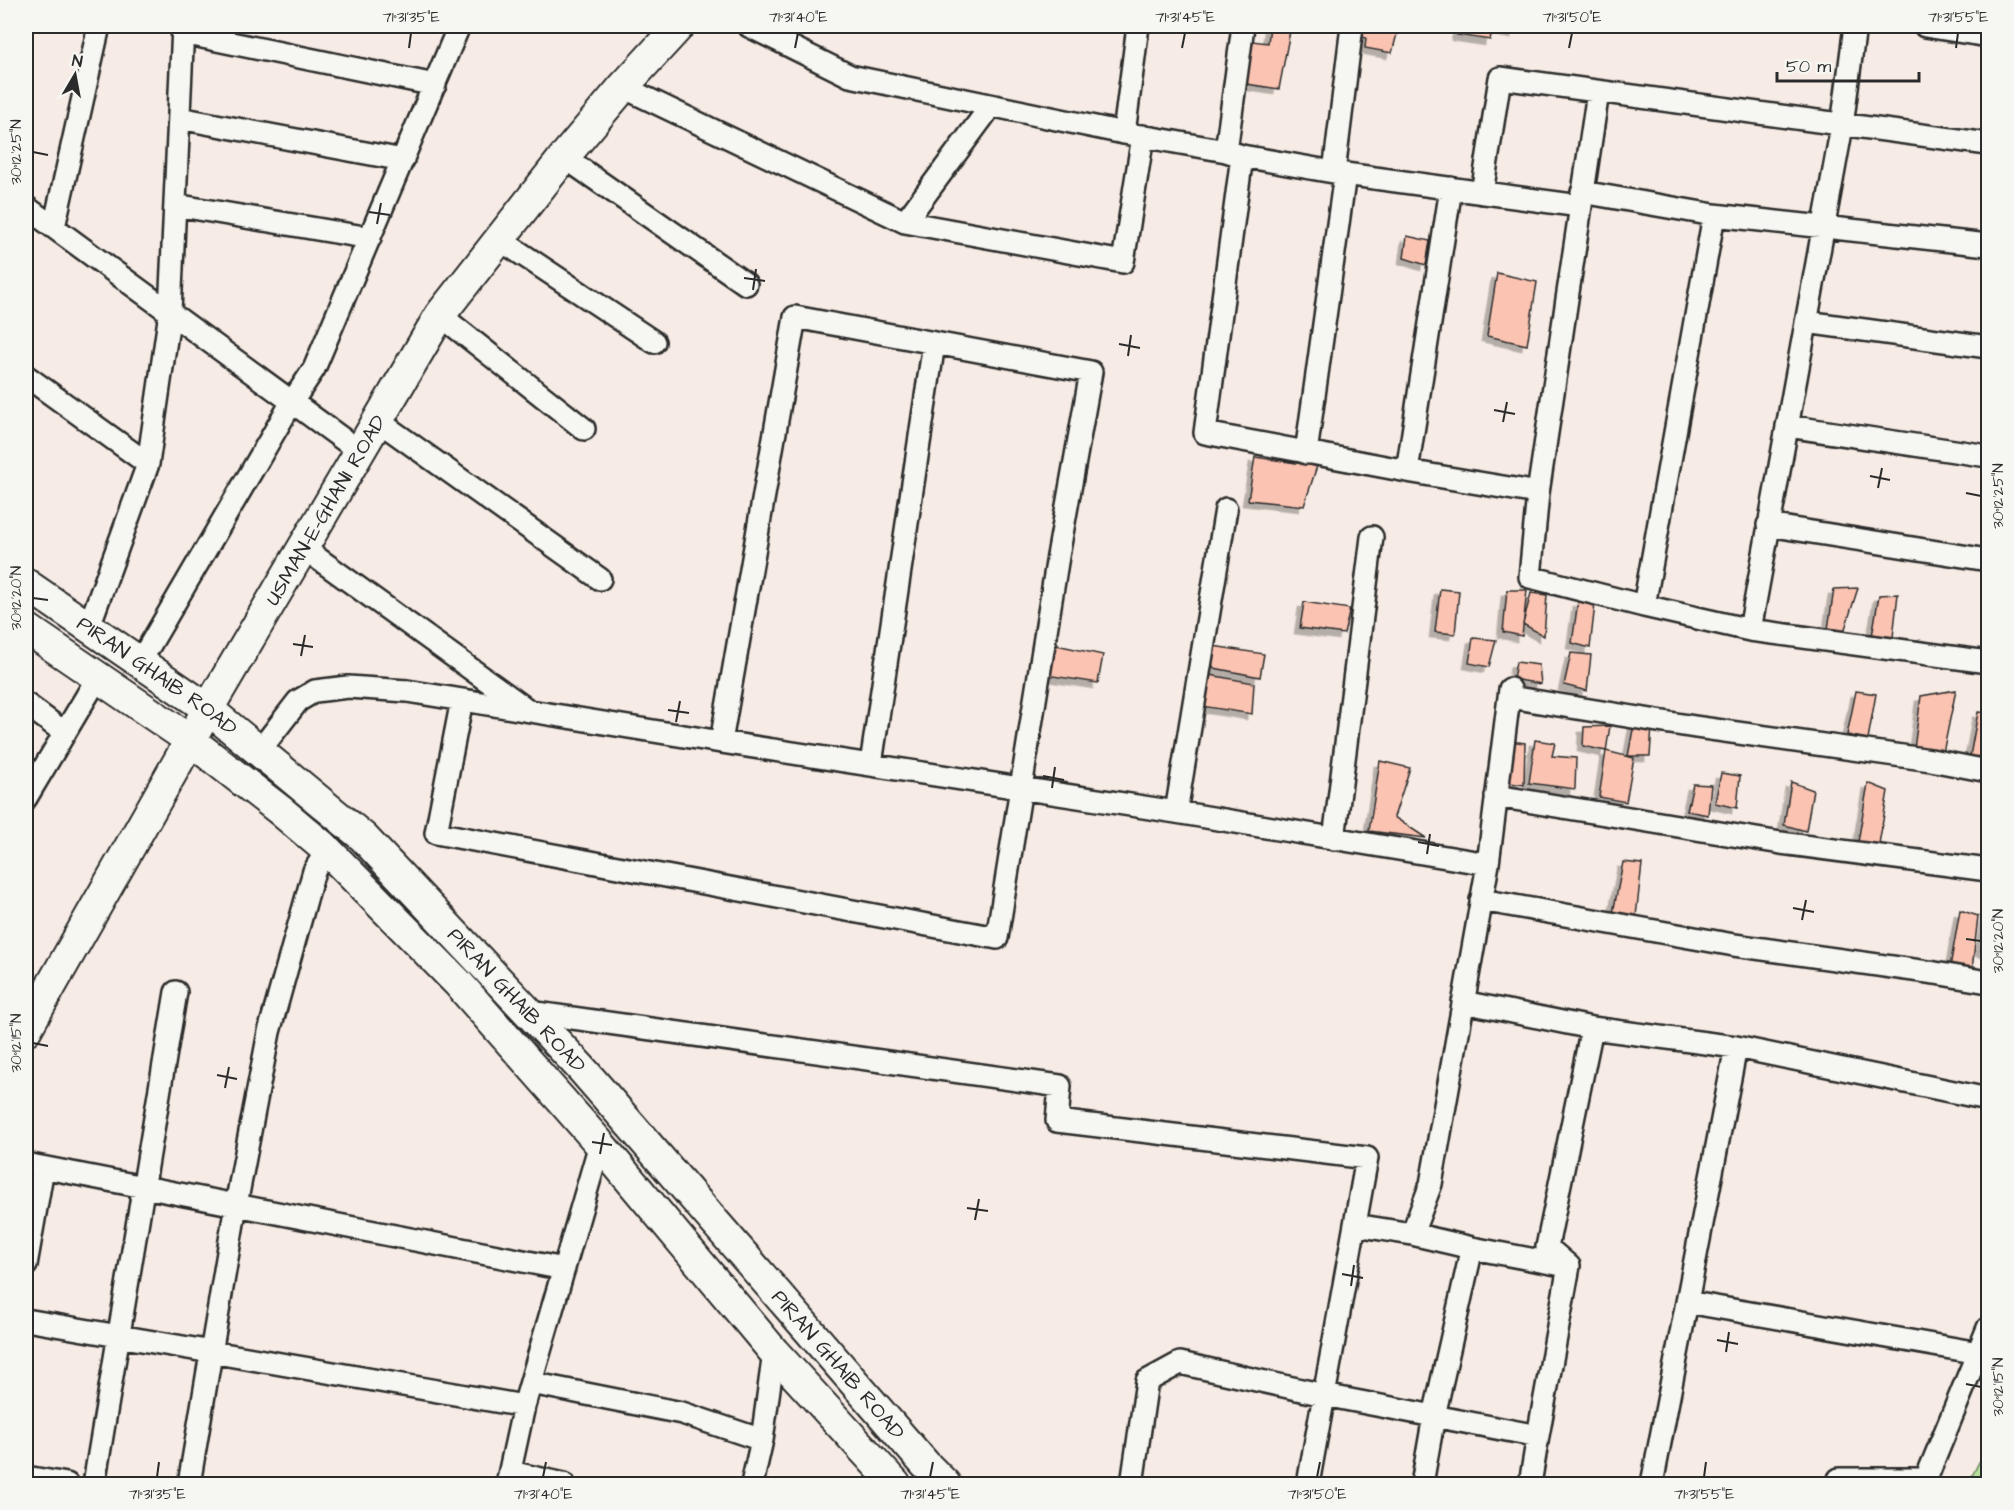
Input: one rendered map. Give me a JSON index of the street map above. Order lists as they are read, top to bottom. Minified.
{"streets":{"main road":["USMAN-E-GHANI ROAD","PIRAN GHAIB ROAD"]},"crossings":[["USMAN-E-GHANI ROAD","PIRAN GHAIB ROAD"]],"scale_bar":"50 m","north":"top","coordinates":["71°31'35\"E","71°31'40\"E","71°31'45\"E","71°31'50\"E","71°31'55\"E","30°12'25\"N","30°12'20\"N","30°12'15\"N"]}
